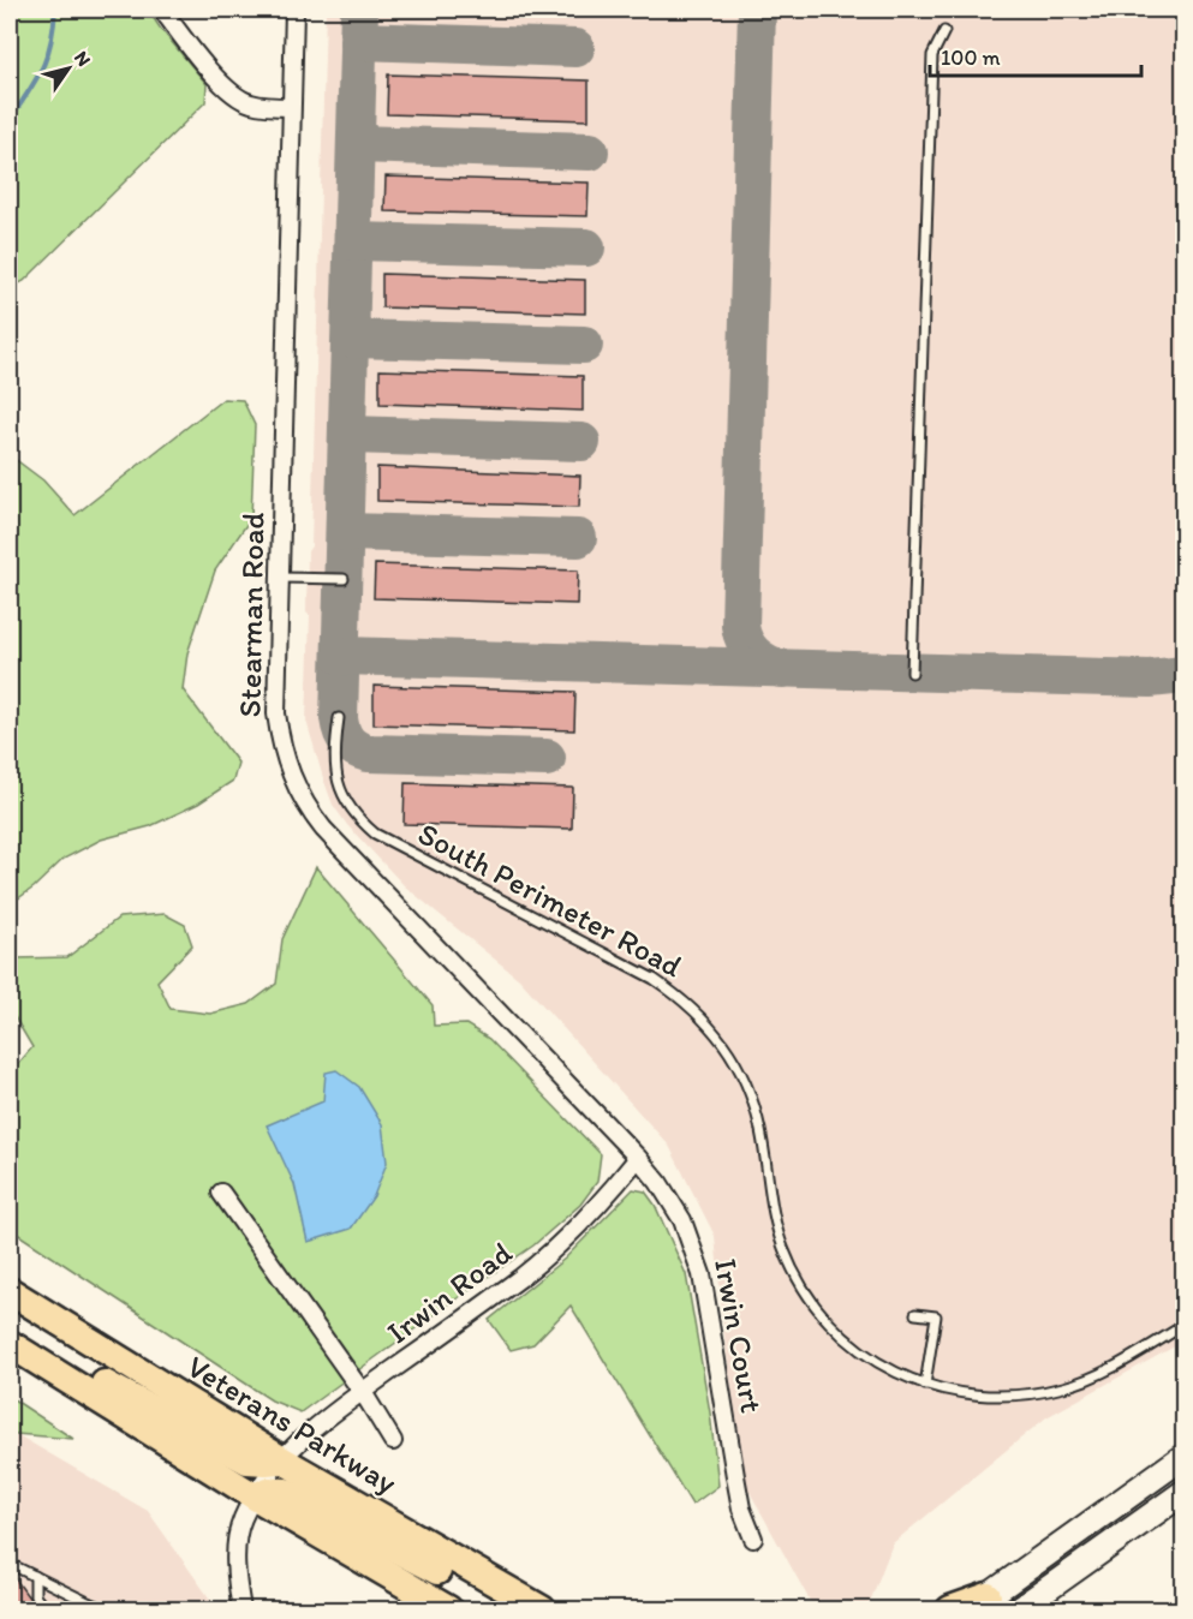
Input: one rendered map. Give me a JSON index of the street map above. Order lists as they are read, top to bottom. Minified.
{"streets":{"highway":["Veterans Parkway"],"street":["Stearman Road","Irwin Road","Irwin Court"],"lane":["South Perimeter Road"]},"crossings":[["Stearman Road","Irwin Road"],["Stearman Road","Irwin Court"],["Irwin Road","Irwin Court"],["Irwin Road","Veterans Parkway"]],"scale_bar":"100 m","north":"top right"}
